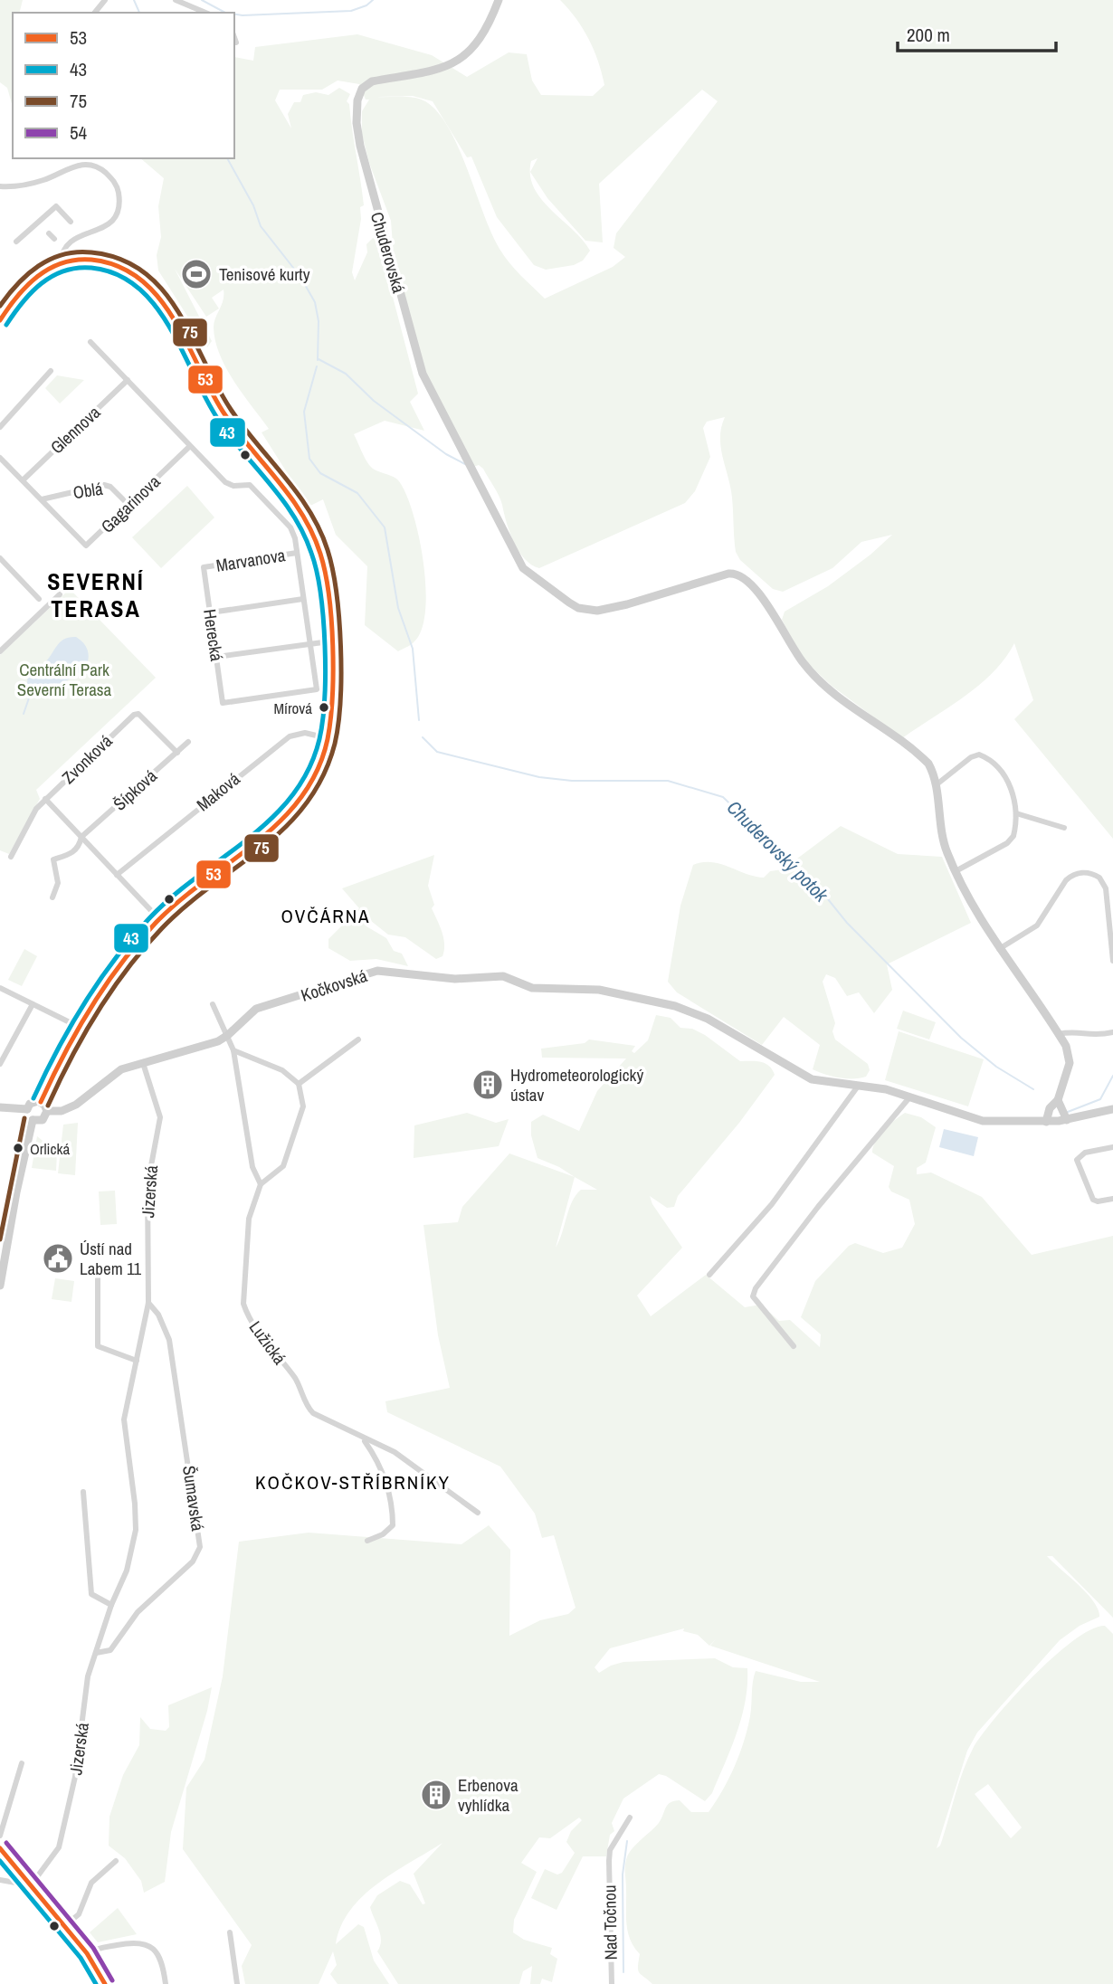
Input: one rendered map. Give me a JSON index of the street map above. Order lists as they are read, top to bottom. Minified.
{"streets":{"street":["Chuderovská","Glennova","Oblá","Gagarinova","Marvanova","Herecká","Zvonková","Šípková","Maková","Kočkovská","Jizerská","Lužická","Šumavská","Nad Točnou"]},"crossings":[["Oblá","Gagarinova"],["Marvanova","Herecká"],["Zvonková","Šípková"],["Kočkovská","Jizerská"],["Jizerská","Šumavská"]],"districts":["SEVERNÍ TERASA","OVČÁRNA","KOČKOV-STŘÍBRNÍKY"],"water":["Chuderovský potok"],"parks":["Centrální Park Severní Terasa"],"places":{"sports":["Tenisové kurty"],"other":["Mírová","Orlická"],"building":["Hydrometeorologický ústav","Erbenova vyhlídka"],"public building":["Ústí nad Labem 11"]},"lines":["transit line 75","transit line 53","transit line 43","transit line 54"],"legend":["53","43","75","54"],"scale_bar":"200 m"}
